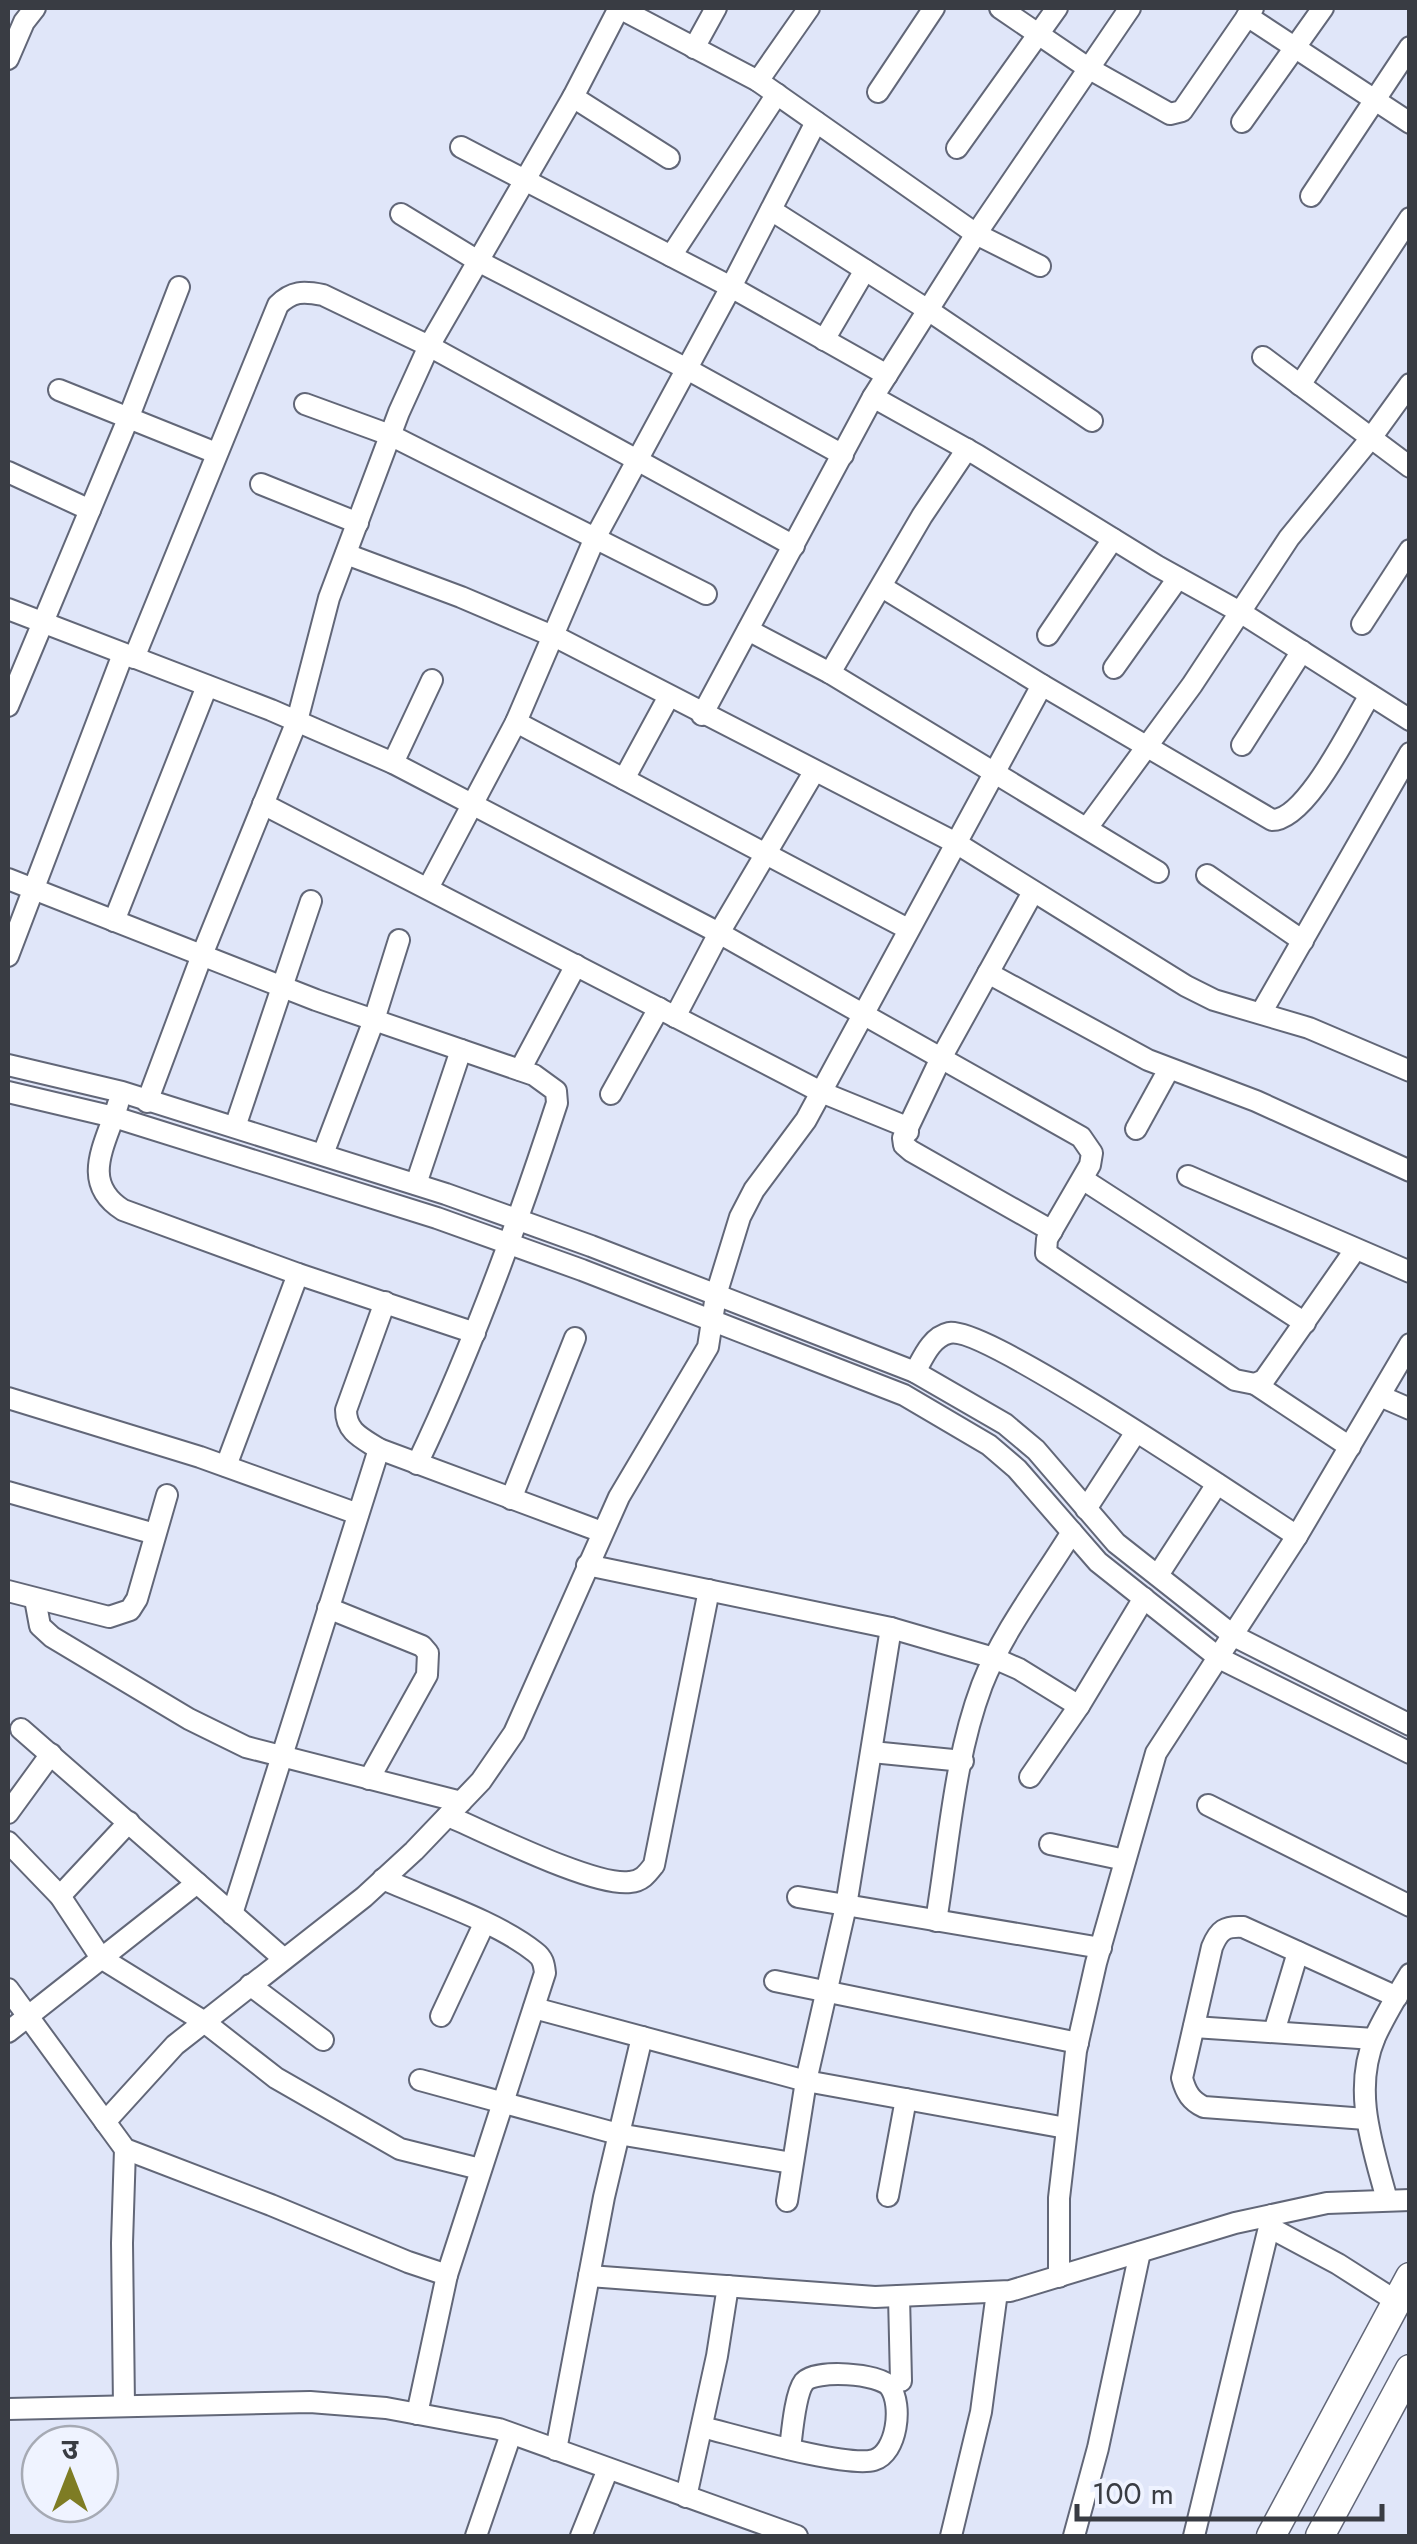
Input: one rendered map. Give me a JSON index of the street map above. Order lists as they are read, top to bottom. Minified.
{"scale_bar":"100 m","north":"top"}
